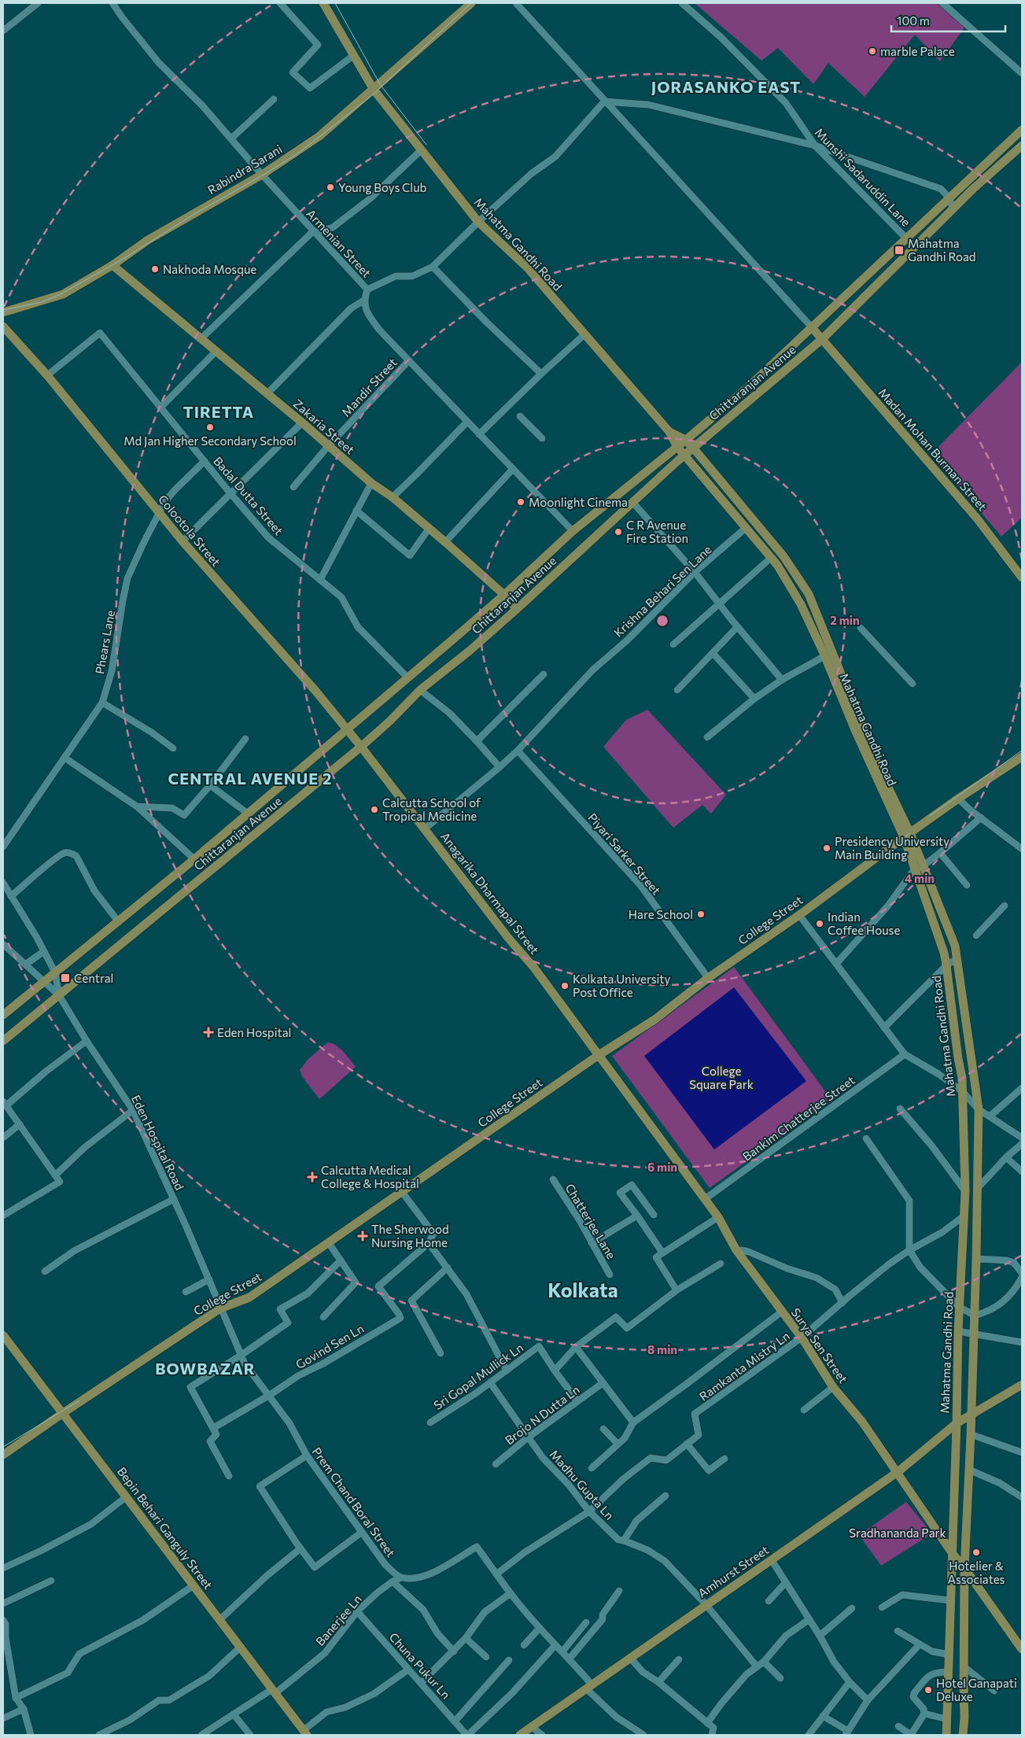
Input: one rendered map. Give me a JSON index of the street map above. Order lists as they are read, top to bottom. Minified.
{"streets":{"main road":["Rabindra Sarani","Mahatma Gandhi Road","Chittaranjan Avenue","Zakaria Street","Madan Mohan Burman Street","Colootola Street","Anagarika Dharmapal Street","College Street","Surya Sen Street","Bepin Behari Ganguly Street","Amhurst Street"],"street":["Munshi Sadaruddin Lane","Armenian Street","Mandir Street","Badal Dutta Street","Krishna Behari Sen Lane","Phears Lane","Piyari Sarker Street","Bankim Chatterjee Street","Eden Hospital Road","Chatterjee Lane","Govind Sen Ln","Ramkanta Mistry Ln","Sri Gopal Mullick Ln","Brojo N Dutta Ln","Madhu Gupta Ln","Prem Chand Boral Street","Banerjee Ln","Chuna Pukur Ln"]},"crossings":[["Rabindra Sarani","Armenian Street"],["Rabindra Sarani","Mahatma Gandhi Road"],["Rabindra Sarani","Zakaria Street"],["Munshi Sadaruddin Lane","Chittaranjan Avenue"],["Mahatma Gandhi Road","Chittaranjan Avenue"],["Mahatma Gandhi Road","Krishna Behari Sen Lane"],["Mahatma Gandhi Road","College Street"],["Mahatma Gandhi Road","Surya Sen Street"],["Mahatma Gandhi Road","Amhurst Street"],["Chittaranjan Avenue","Zakaria Street"],["Chittaranjan Avenue","Madan Mohan Burman Street"],["Chittaranjan Avenue","Colootola Street"],["Chittaranjan Avenue","Anagarika Dharmapal Street"],["Chittaranjan Avenue","Eden Hospital Road"],["Mandir Street","Zakaria Street"],["Badal Dutta Street","Colootola Street"],["Badal Dutta Street","Phears Lane"],["Colootola Street","Phears Lane"],["Colootola Street","Anagarika Dharmapal Street"],["Krishna Behari Sen Lane","Piyari Sarker Street"],["Krishna Behari Sen Lane","Anagarika Dharmapal Street"],["Piyari Sarker Street","College Street"],["Anagarika Dharmapal Street","College Street"],["Anagarika Dharmapal Street","Surya Sen Street"],["College Street","Eden Hospital Road"],["College Street","Surya Sen Street"],["College Street","Prem Chand Boral Street"],["College Street","Bepin Behari Ganguly Street"],["Bankim Chatterjee Street","Surya Sen Street"],["Eden Hospital Road","Prem Chand Boral Street"],["Surya Sen Street","Ramkanta Mistry Ln"],["Surya Sen Street","Amhurst Street"],["Govind Sen Ln","Prem Chand Boral Street"],["Ramkanta Mistry Ln","Madhu Gupta Ln"],["Sri Gopal Mullick Ln","Madhu Gupta Ln"],["Brojo N Dutta Ln","Madhu Gupta Ln"],["Madhu Gupta Ln","Amhurst Street"],["Prem Chand Boral Street","Banerjee Ln"],["Bepin Behari Ganguly Street","Banerjee Ln"],["Banerjee Ln","Chuna Pukur Ln"]],"districts":["JORASANKO EAST","TIRETTA","CENTRAL AVENUE 2","Kolkata","BOWBAZAR"],"parks":["College Square Park","Sradhananda Park"],"places":{"other":["marble Palace","Young Boys Club","Nakhoda Mosque","Md Jan Higher Secondary School","Moonlight Cinema","C R Avenue Fire Station","Calcutta School of Tropical Medicine","Presidency University Main Building","Hare School","Indian Coffee House","Kolkata University Post Office","Hotelier & Associates","Hotel Ganapati Deluxe"],"transit":["Mahatma Gandhi Road","Central"],"health":["Eden Hospital","Calcutta Medical College & Hospital","The Sherwood Nursing Home"]},"scale_bar":"100 m","rings":["2 min","4 min","6 min","8 min"]}
